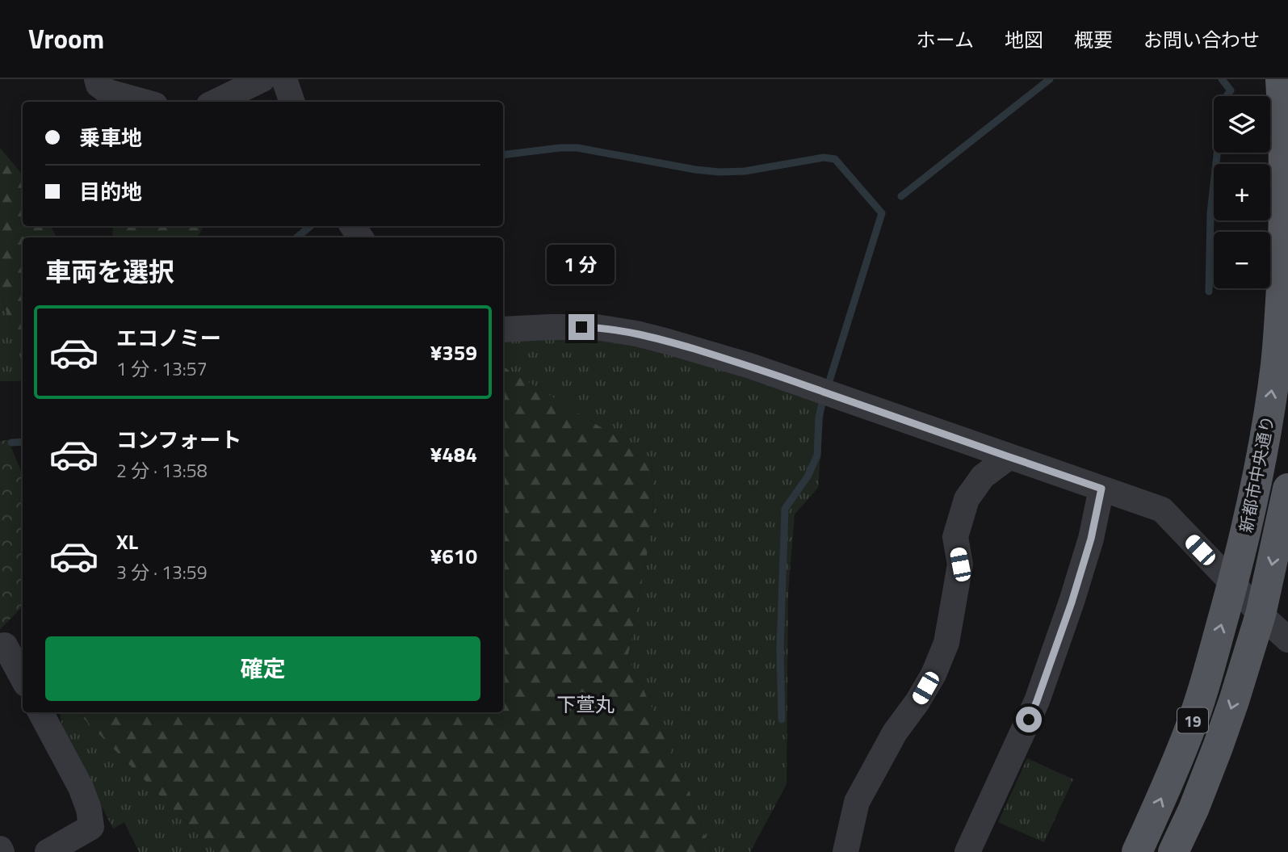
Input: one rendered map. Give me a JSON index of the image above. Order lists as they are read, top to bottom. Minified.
{"streets":{"main road":["新都市中央通り","19"]},"districts":["下萱丸"],"page":{"header":"Vroom","nav":["ホーム","地図","概要","お問い合わせ"],"map_buttons":["+","−"],"banner":["乗車地","目的地"],"heading":"車両を選択","bubble":"1 分","list":[{"name":"エコノミー","note":"1 分 · 13:57","value":"¥359"},{"name":"コンフォート","note":"2 分 · 13:58","value":"¥484"},{"name":"XL","note":"3 分 · 13:59","value":"¥610"}],"buttons":"確定"}}
